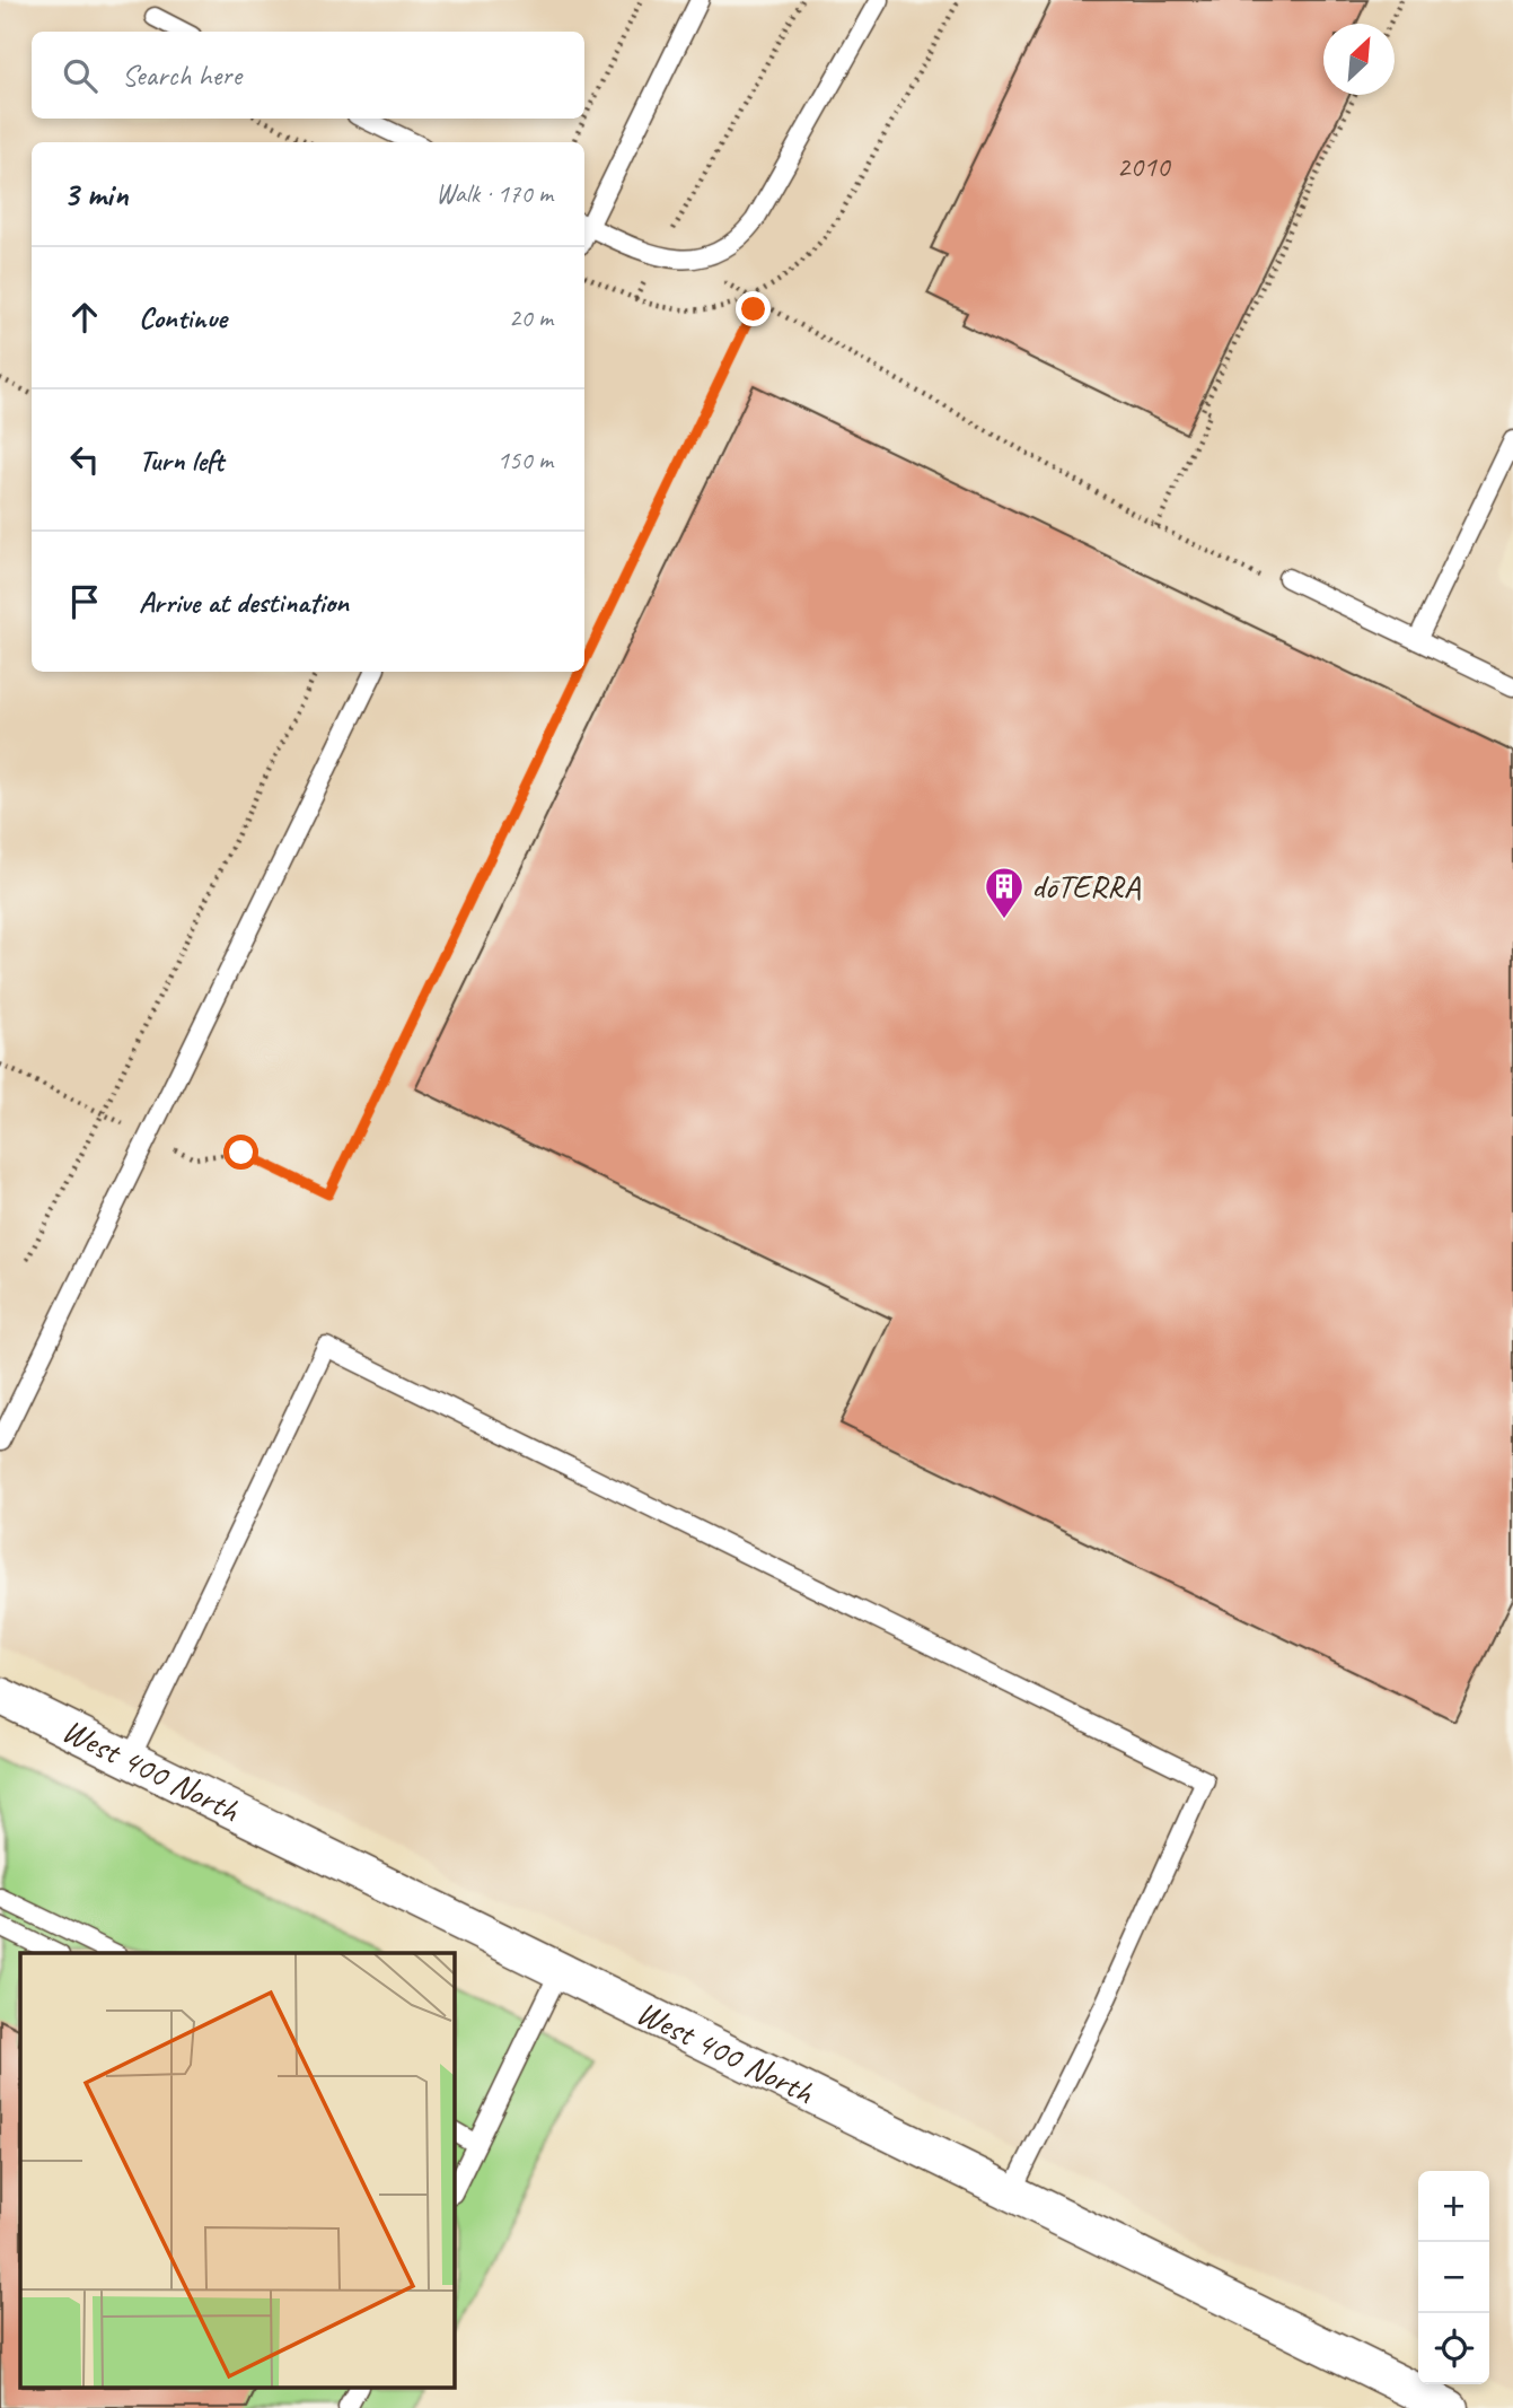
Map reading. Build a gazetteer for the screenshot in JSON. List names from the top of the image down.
{
  "streets": {
    "street": ["West 400 North"]
  },
  "places": {
    "building": ["dōTERRA"]
  },
  "house_numbers": ["2010"],
  "north": "top right",
  "page": {
    "search": "Search here",
    "heading": ["3 min", "Walk · 170 m"],
    "list": [
      ["Continue", "20 m"],
      ["Turn left", "150 m"],
      "Arrive at destination"
    ],
    "map_buttons": ["+", "−"]
  }
}
